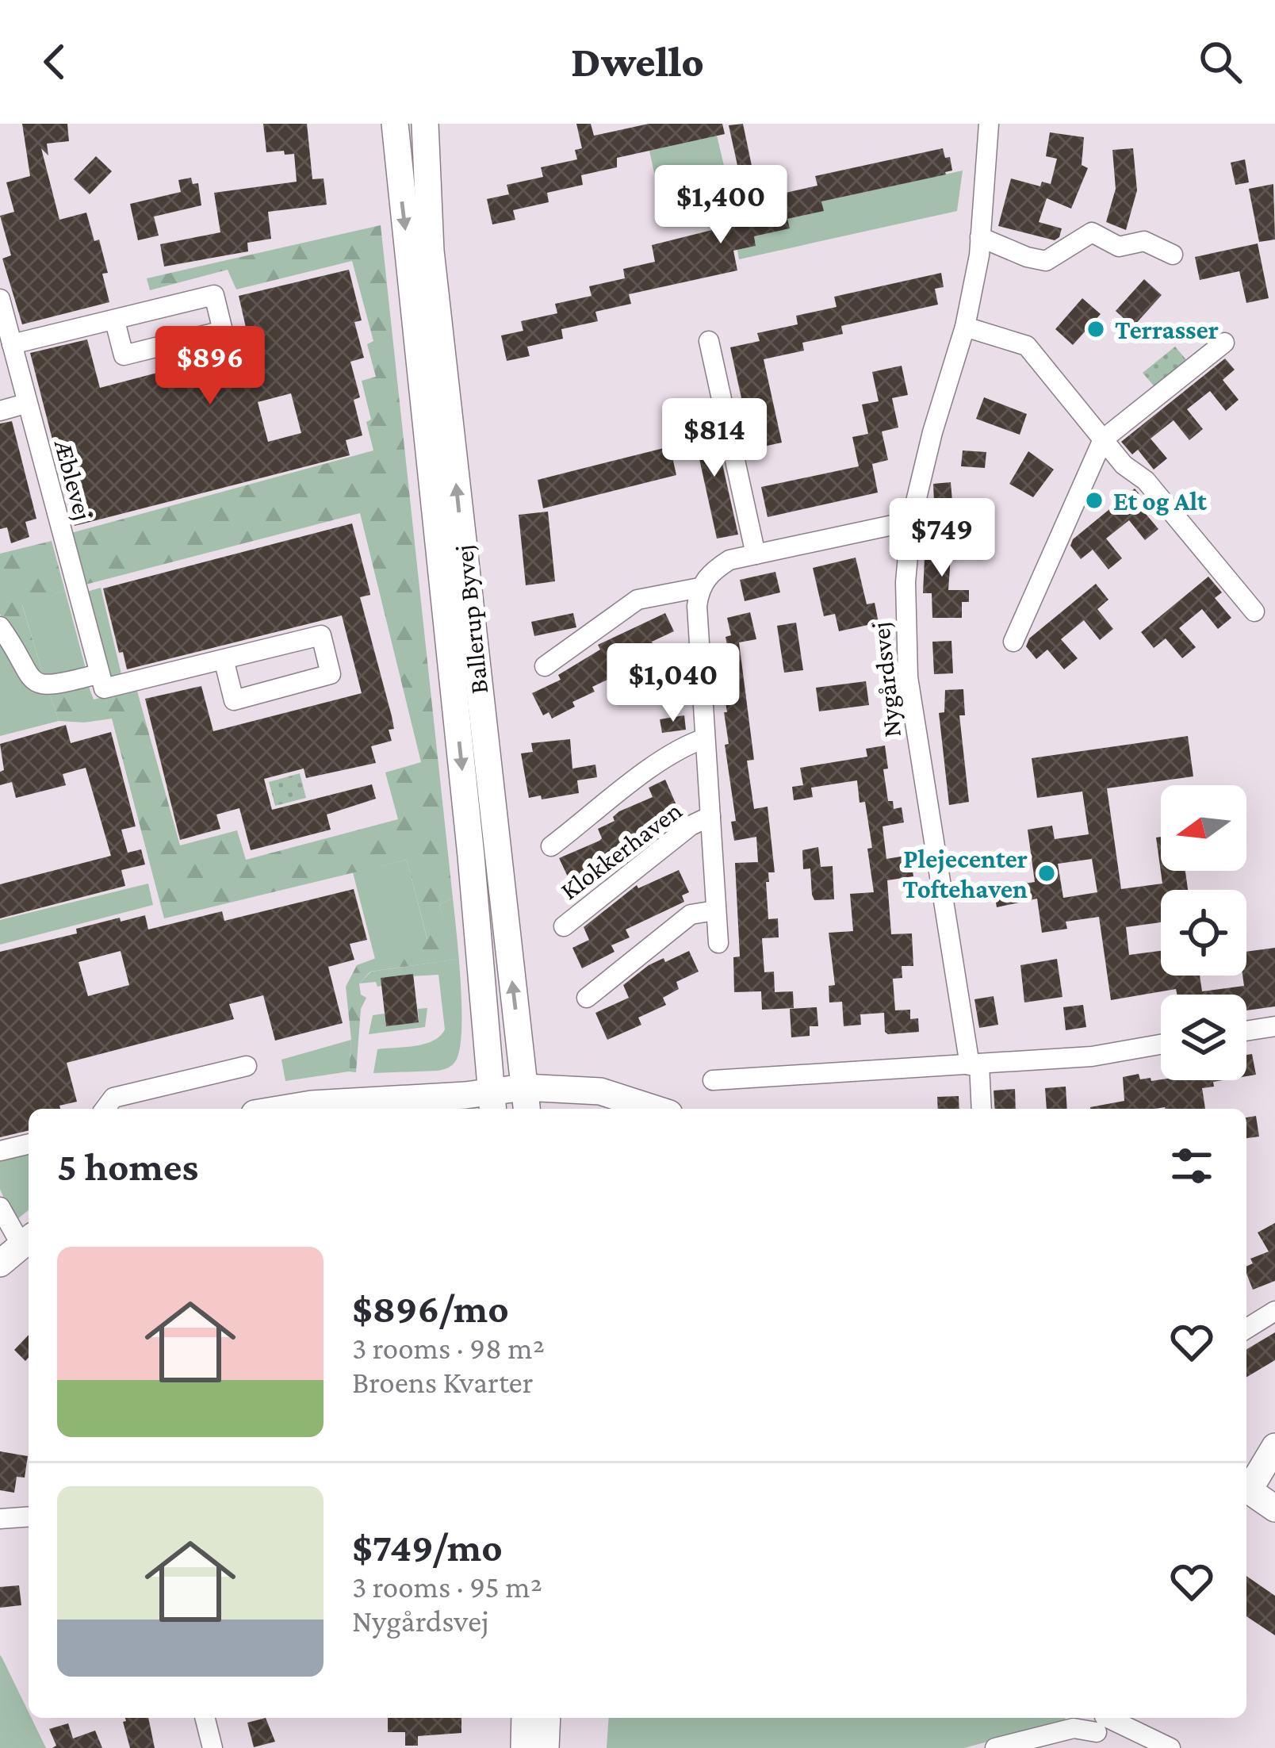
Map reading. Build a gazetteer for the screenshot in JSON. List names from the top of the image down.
{
  "streets": {
    "main road": ["Ballerup Byvej"],
    "street": ["Æblevej", "Nygårdsvej", "Klokkerhaven"]
  },
  "places": ["Terrasser", "Et og Alt", "Plejecenter Toftehaven"],
  "north": "left",
  "page": {
    "header": "Dwello",
    "price": [
      "$1,400",
      "$896",
      "$814",
      "$749",
      "$1,040"
    ],
    "heading": "5 homes",
    "list": [
      {
        "name": "$896/mo",
        "note": "3 rooms · 98 m² · Broens Kvarter"
      },
      {
        "name": "$749/mo",
        "note": "3 rooms · 95 m² · Nygårdsvej"
      }
    ]
  }
}
